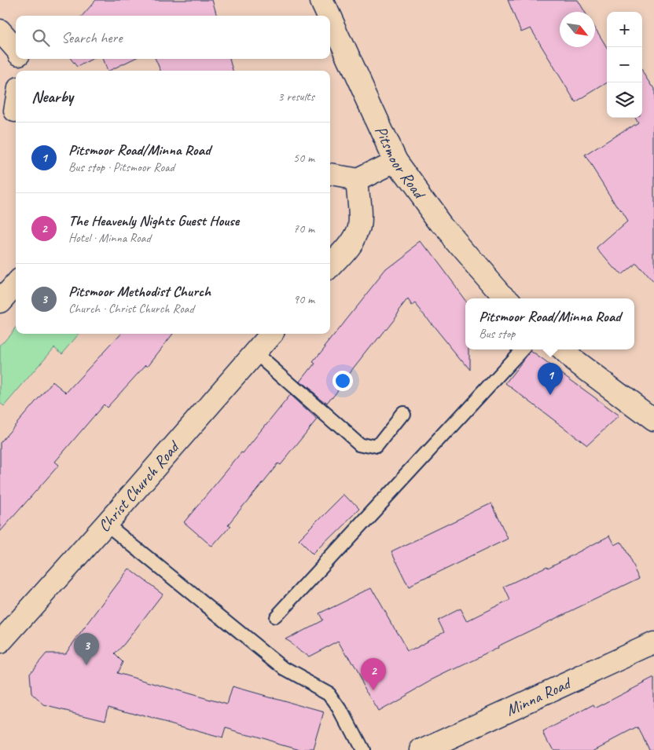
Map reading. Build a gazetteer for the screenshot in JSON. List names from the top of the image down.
{
  "streets": {
    "street": ["Pitsmoor Road", "Christ Church Road", "Minna Road"]
  },
  "north": "bottom right",
  "page": {
    "map_buttons": ["+", "−"],
    "search": "Search here",
    "heading": ["Nearby", "3 results"],
    "list": [
      {
        "mark": "1",
        "name": "Pitsmoor Road/Minna Road",
        "note": "Bus stop · Pitsmoor Road",
        "value": "50 m"
      },
      {
        "mark": "2",
        "name": "The Heavenly Nights Guest House",
        "note": "Hotel · Minna Road",
        "value": "70 m"
      },
      {
        "mark": "3",
        "name": "Pitsmoor Methodist Church",
        "note": "Church · Christ Church Road",
        "value": "90 m"
      }
    ],
    "popup": ["Pitsmoor Road/Minna Road", "Bus stop"],
    "pins": ["1", "3", "2"]
  }
}
